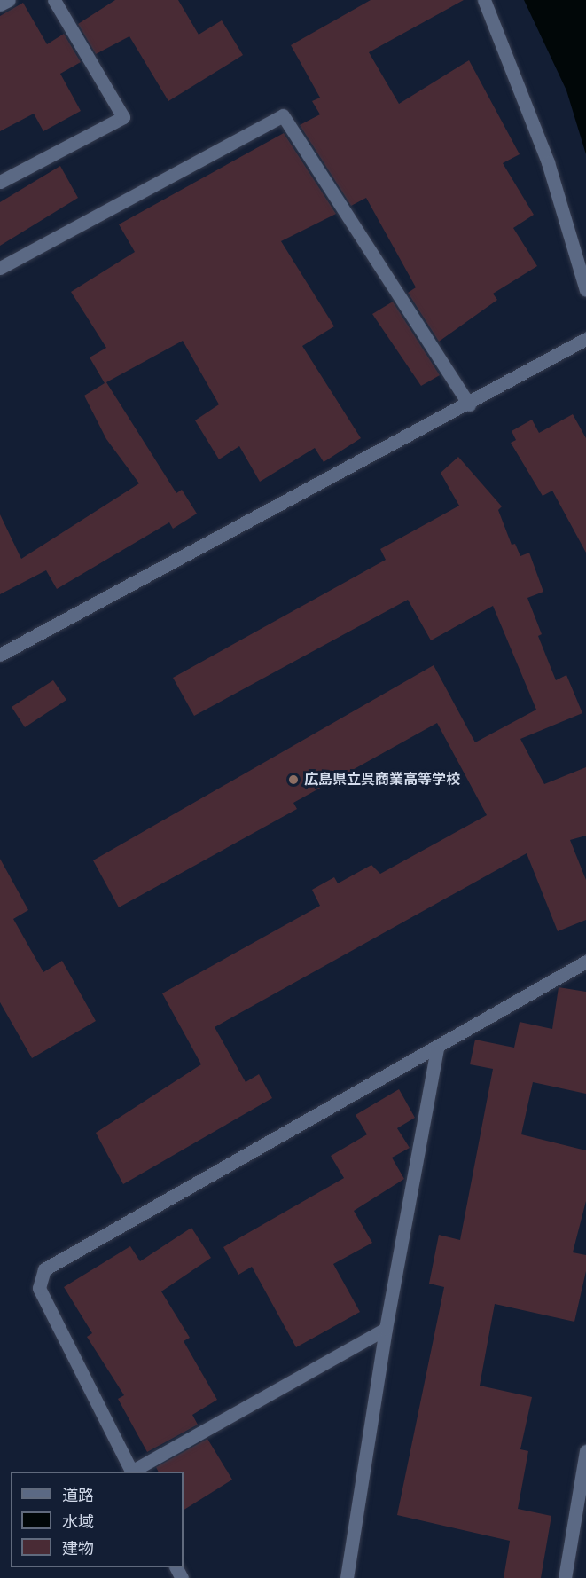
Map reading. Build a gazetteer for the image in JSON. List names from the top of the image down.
{
  "places": ["広島県立呉商業高等学校"],
  "legend": ["道路", "水域", "建物"]
}
